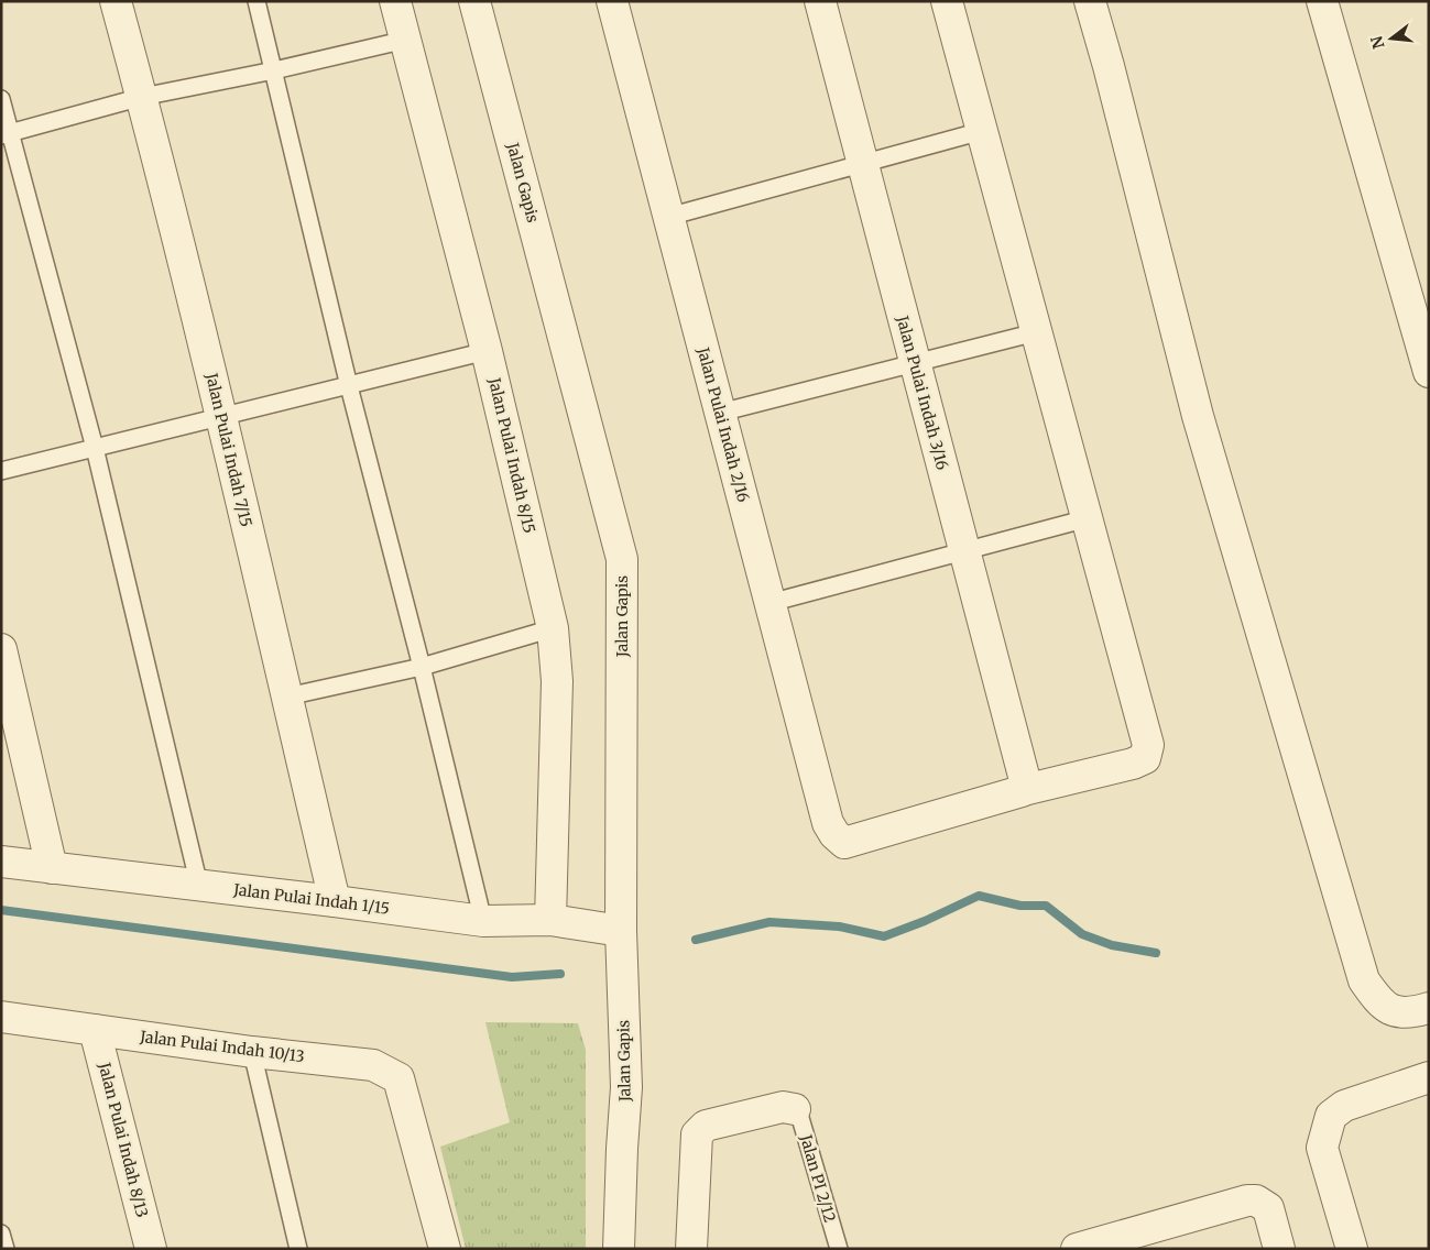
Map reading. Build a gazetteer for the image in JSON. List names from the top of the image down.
{
  "streets": {
    "street": [
      "Jalan Gapis",
      "Jalan Pulai Indah 3/16",
      "Jalan Pulai Indah 2/16",
      "Jalan Pulai Indah 7/15",
      "Jalan Pulai Indah 8/15",
      "Jalan Pulai Indah 1/15",
      "Jalan Pulai Indah 10/13",
      "Jalan Pulai Indah 8/13"
    ],
    "lane": ["Jalan PI 2/12"]
  },
  "crossings": [
    ["Jalan Gapis", "Jalan Pulai Indah 1/15"],
    ["Jalan Pulai Indah 3/16", "Jalan Pulai Indah 2/16"],
    ["Jalan Pulai Indah 7/15", "Jalan Pulai Indah 1/15"],
    ["Jalan Pulai Indah 8/15", "Jalan Pulai Indah 1/15"],
    ["Jalan Pulai Indah 10/13", "Jalan Pulai Indah 8/13"]
  ],
  "north": "left"
}
